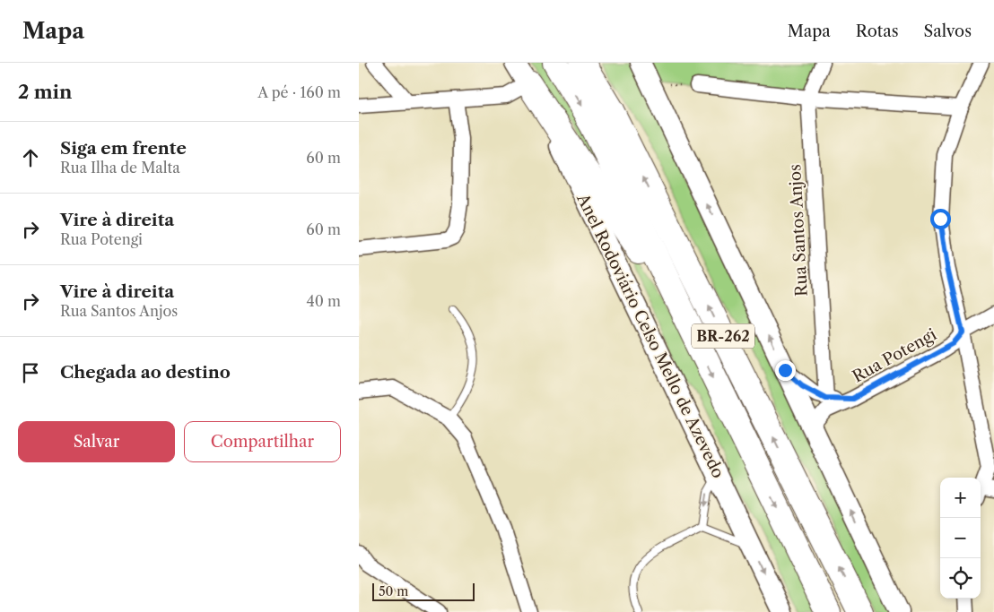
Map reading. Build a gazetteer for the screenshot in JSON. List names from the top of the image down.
{
  "streets": {
    "highway": ["BR-262"],
    "main road": ["Anel Rodoviário Celso Mello de Azevedo"],
    "street": ["Rua Santos Anjos", "Rua Potengi"]
  },
  "scale_bar": "50 m",
  "page": {
    "header": "Mapa",
    "nav": ["Mapa", "Rotas", "Salvos"],
    "heading": ["2 min", "A pé · 160 m"],
    "list": [
      ["Siga em frente", "Rua Ilha de Malta", "60 m"],
      ["Vire à direita", "Rua Potengi", "60 m"],
      ["Vire à direita", "Rua Santos Anjos", "40 m"],
      "Chegada ao destino"
    ],
    "buttons": ["Salvar", "Compartilhar"],
    "map_buttons": ["+", "−"],
    "scale": "50 m"
  }
}
